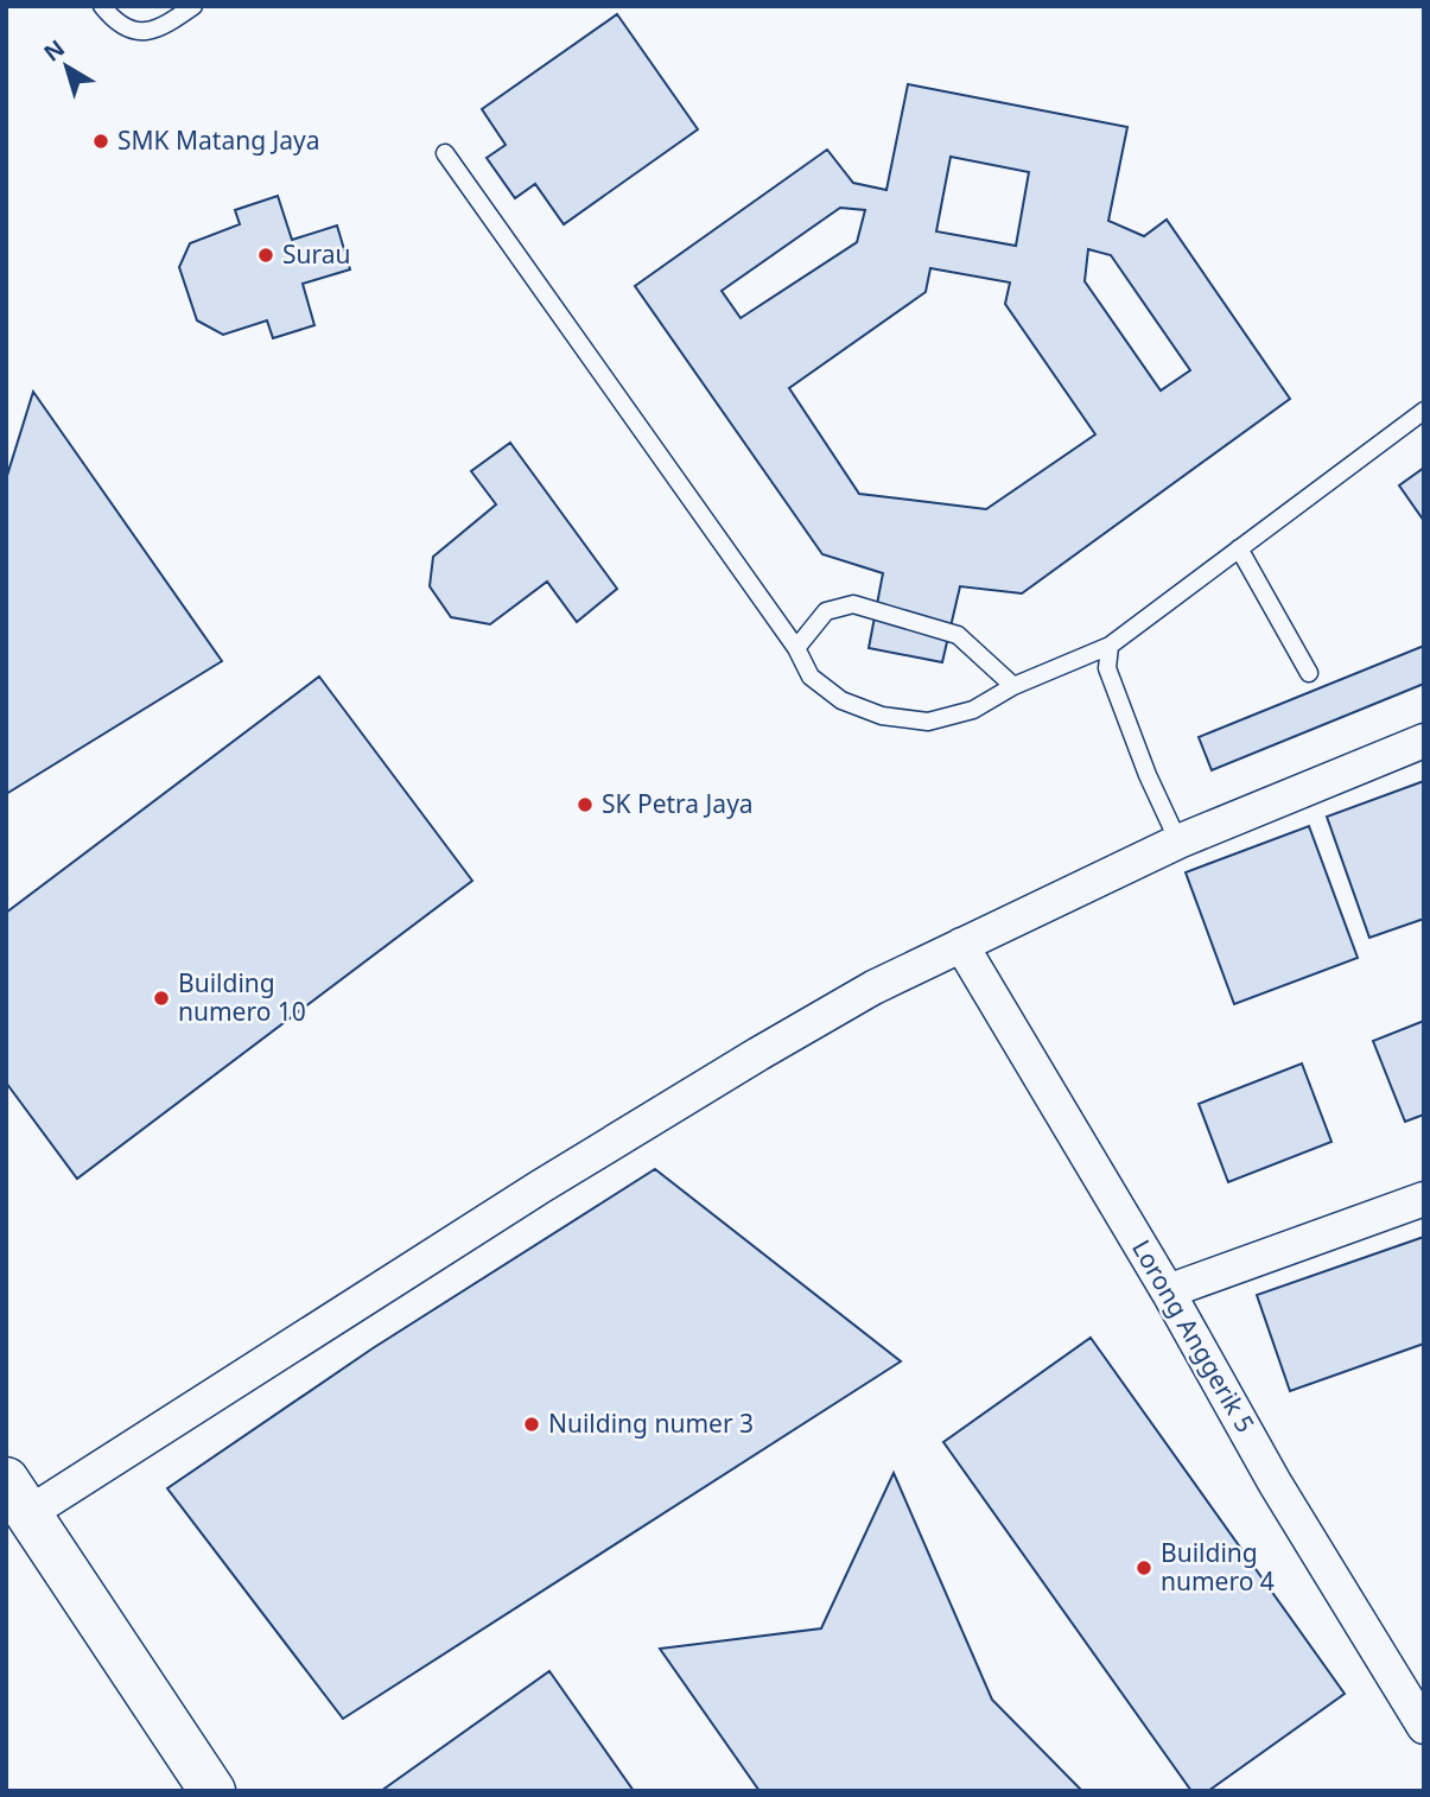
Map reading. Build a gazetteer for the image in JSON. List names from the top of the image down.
{
  "streets": {
    "street": ["Lorong Anggerik 5"]
  },
  "places": [
    "SMK Matang Jaya",
    "Surau",
    "SK Petra Jaya",
    "Building numero 10",
    "Nuilding numer 3",
    "Building numero 4"
  ],
  "north": "top left"
}
